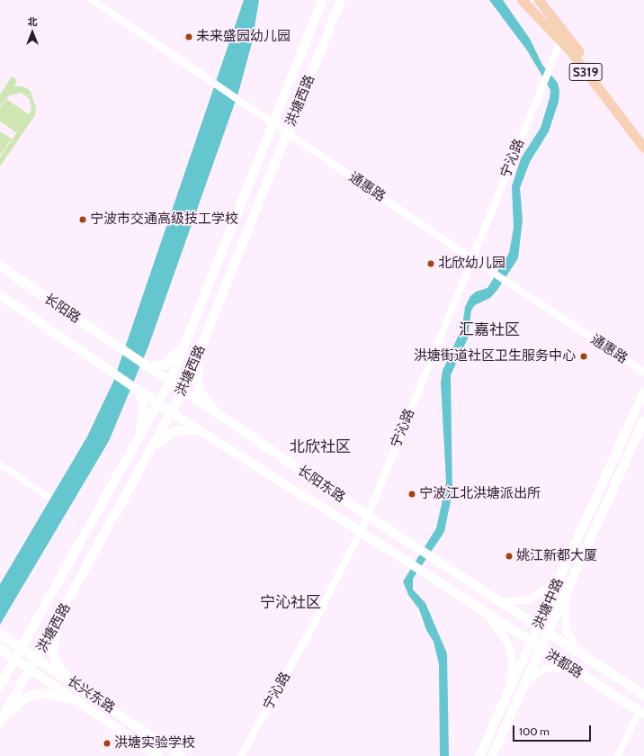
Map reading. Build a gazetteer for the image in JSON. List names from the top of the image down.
{
  "streets": {
    "main road": [
      "S319",
      "洪塘西路",
      "长阳路",
      "长阳东路",
      "洪塘中路",
      "洪都路",
      "长兴东路"
    ],
    "street": ["宁沁路", "通惠路"]
  },
  "crossings": [
    ["S319", "宁沁路"],
    ["洪塘西路", "通惠路"],
    ["洪塘西路", "长阳东路"],
    ["洪塘西路", "长兴东路"],
    ["宁沁路", "通惠路"],
    ["宁沁路", "长阳东路"],
    ["长阳路", "长阳东路"],
    ["长阳东路", "洪都路"],
    ["洪塘中路", "洪都路"]
  ],
  "districts": ["汇嘉社区", "北欣社区", "宁沁社区"],
  "places": [
    "未来盛园幼儿园",
    "宁波市交通高级技工学校",
    "北欣幼儿园",
    "洪塘街道社区卫生服务中心",
    "宁波江北洪塘派出所",
    "姚江新都大厦",
    "洪塘实验学校"
  ],
  "scale_bar": "100 m",
  "north": "top"
}
